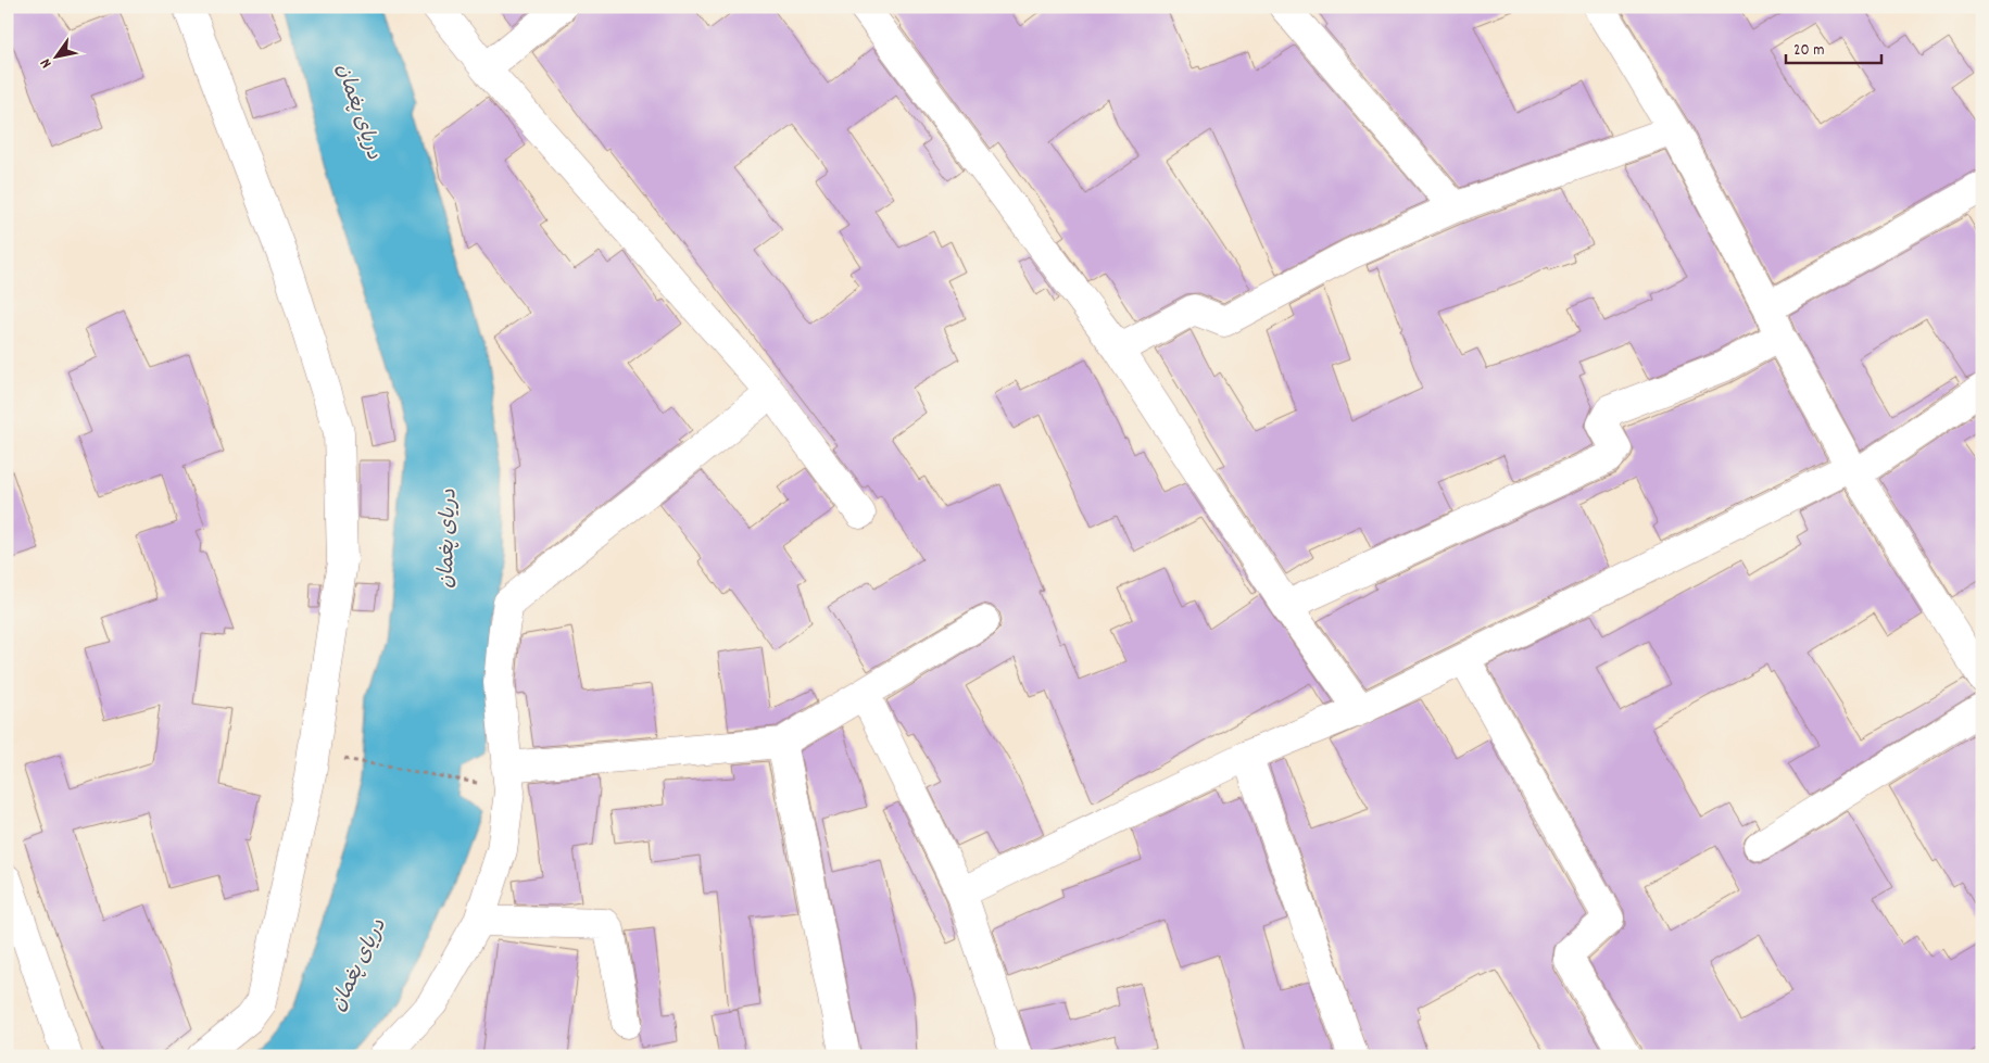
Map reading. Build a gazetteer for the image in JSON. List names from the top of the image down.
{
  "water": ["دریای پغمان"],
  "scale_bar": "20 m",
  "north": "bottom left"
}
